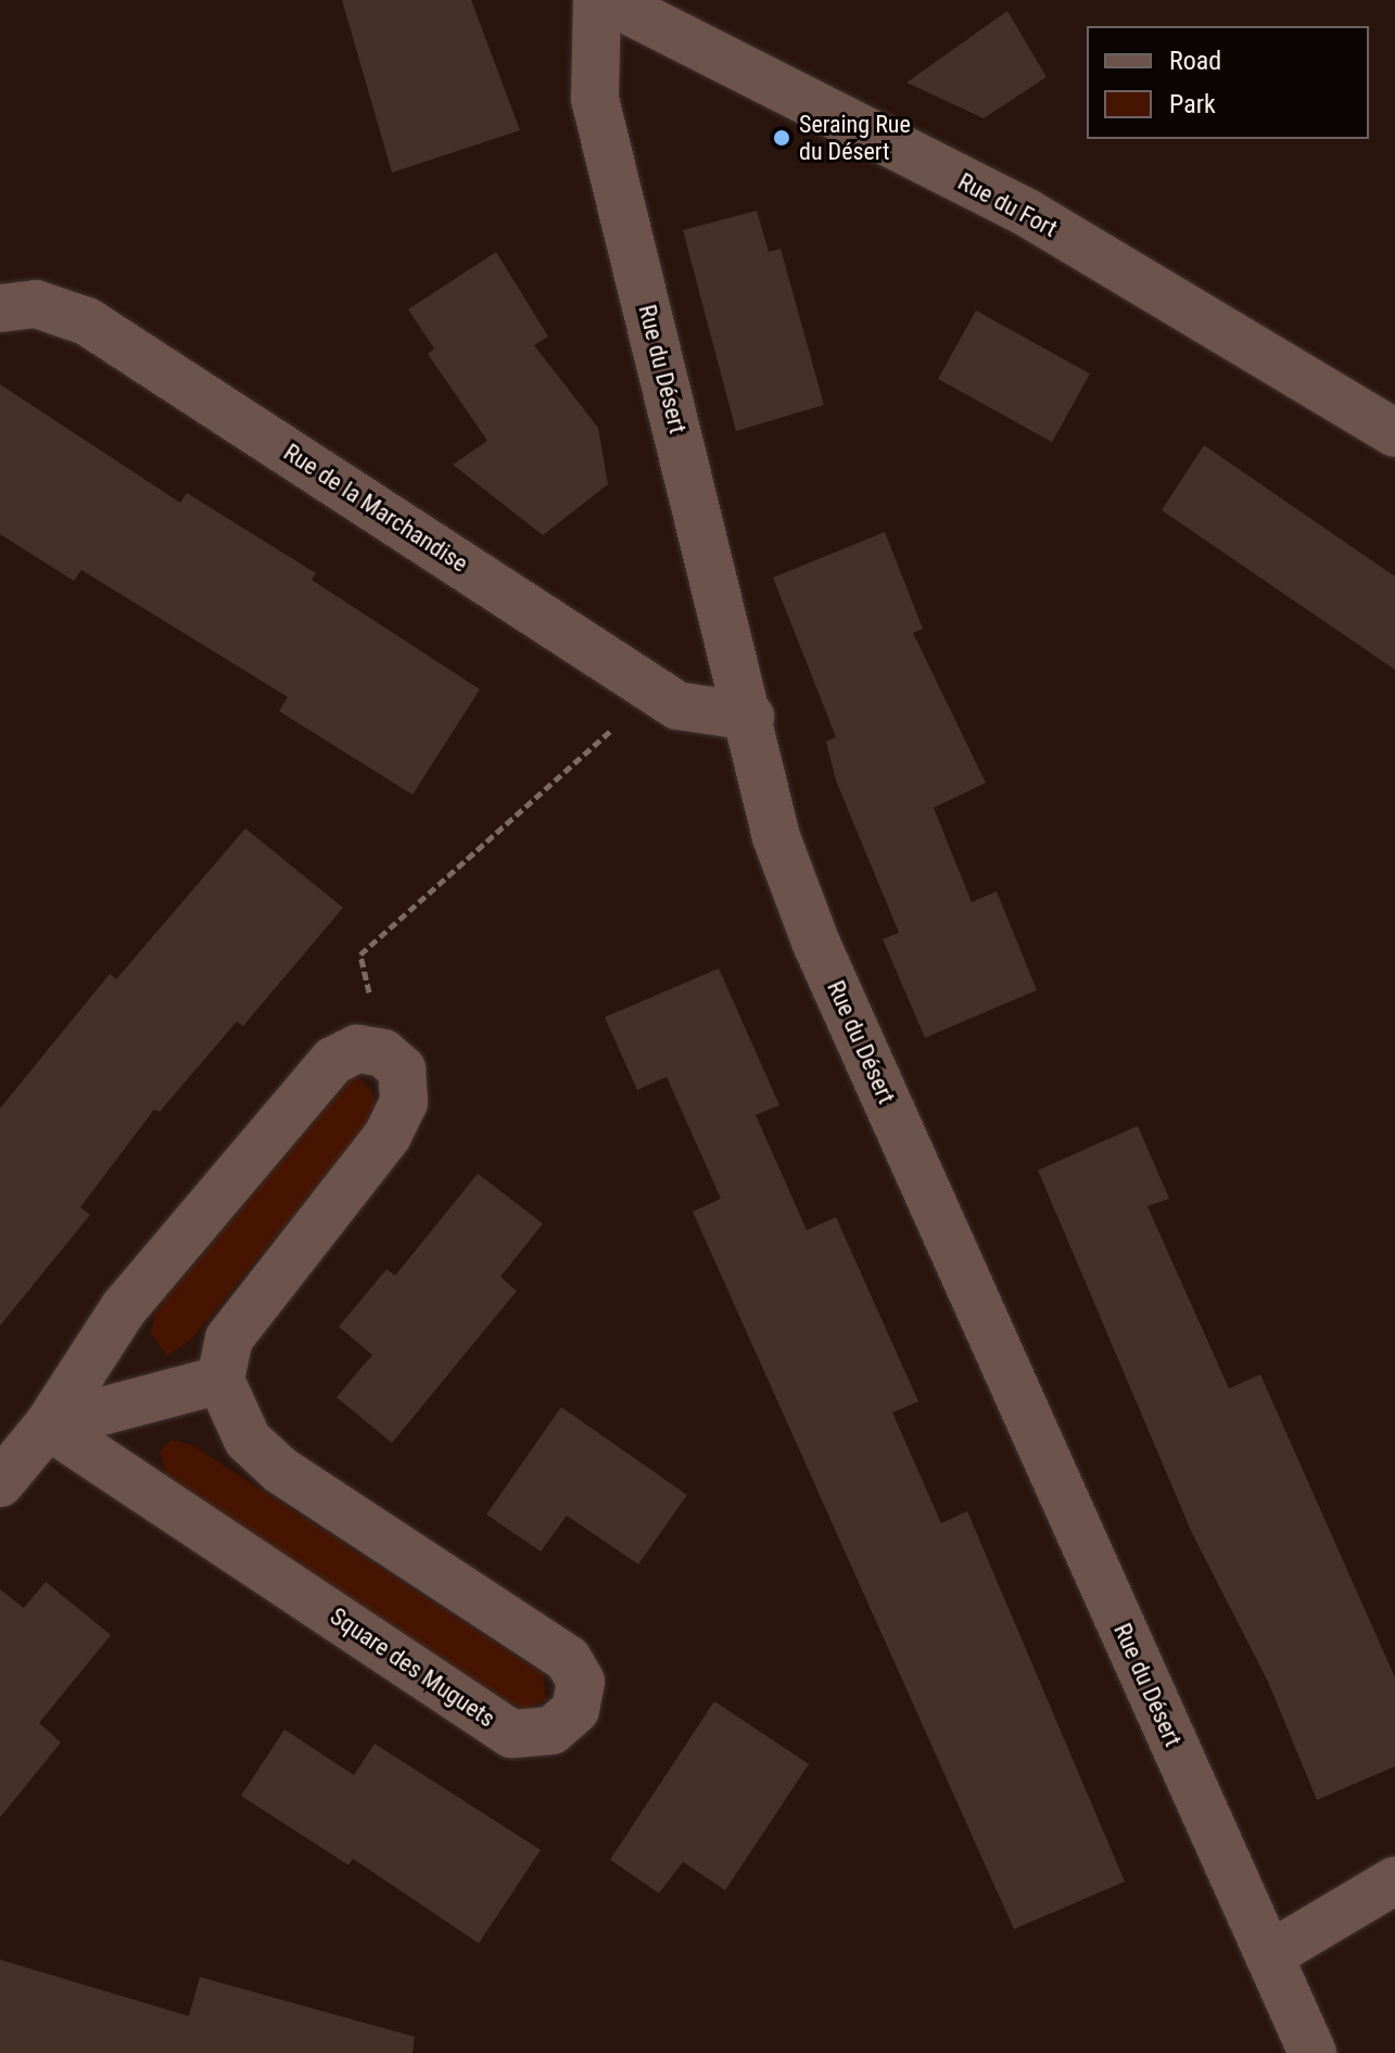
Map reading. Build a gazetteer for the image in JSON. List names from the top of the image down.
{
  "streets": {
    "street": [
      "Rue du Fort",
      "Rue du Désert",
      "Rue de la Marchandise",
      "Square des Muguets"
    ]
  },
  "crossings": [
    ["Rue du Désert", "Rue de la Marchandise"]
  ],
  "places": ["Seraing Rue du Désert"],
  "legend": ["Road", "Park"]
}
